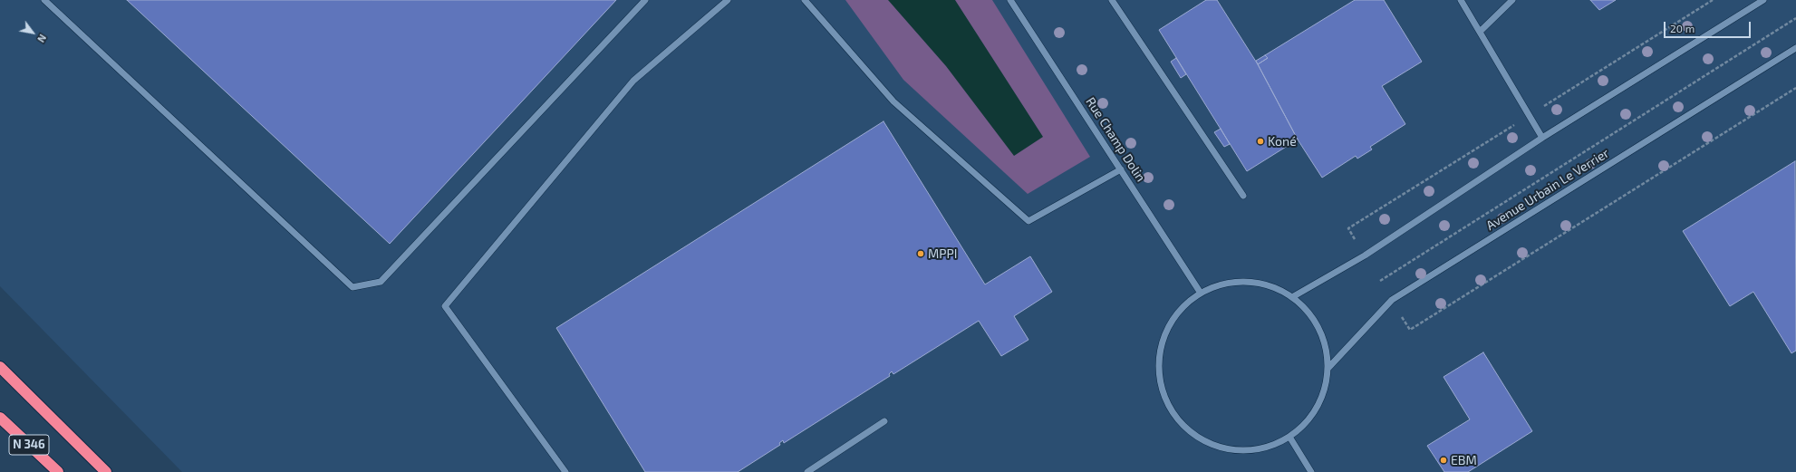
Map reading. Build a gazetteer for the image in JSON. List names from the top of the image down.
{
  "streets": {
    "highway": ["N 346"],
    "street": ["Rue Champ Dolin", "Avenue Urbain Le Verrier"]
  },
  "places": ["Koné", "MPPI", "EBM"],
  "scale_bar": "20 m",
  "north": "bottom right"
}
